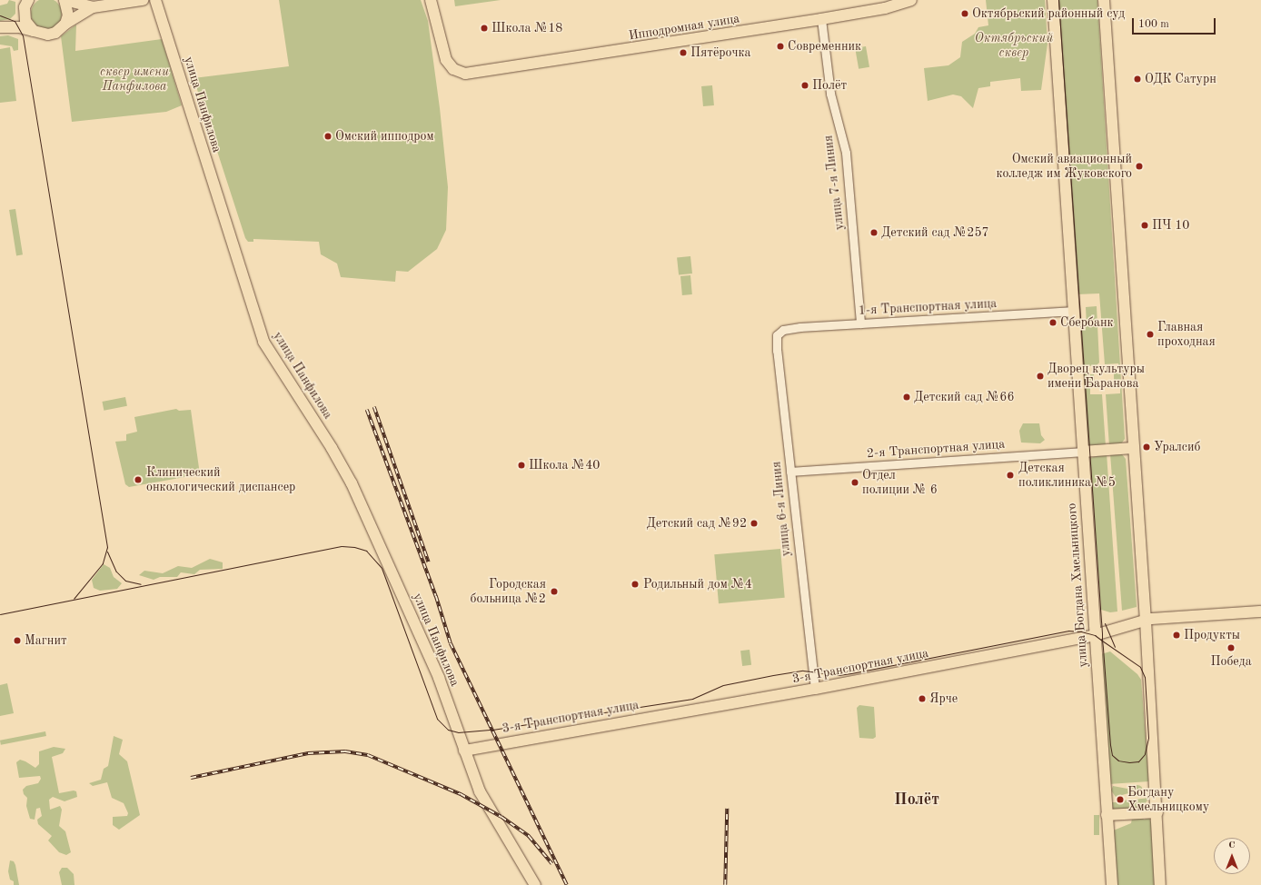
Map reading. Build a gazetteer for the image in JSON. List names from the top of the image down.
{
  "streets": {
    "main road": [
      "Ипподромная улица",
      "улица Панфилова",
      "улица Богдана Хмельницкого",
      "3-я Транспортная улица"
    ],
    "street": [
      "улица 7-я Линия",
      "1-я Транспортная улица",
      "2-я Транспортная улица",
      "улица 6-я Линия"
    ]
  },
  "crossings": [
    ["Ипподромная улица", "улица 7-я Линия"],
    ["улица Панфилова", "3-я Транспортная улица"],
    ["улица 7-я Линия", "1-я Транспортная улица"],
    ["1-я Транспортная улица", "улица 6-я Линия"],
    ["1-я Транспортная улица", "улица Богдана Хмельницкого"],
    ["2-я Транспортная улица", "улица 6-я Линия"],
    ["2-я Транспортная улица", "улица Богдана Хмельницкого"],
    ["улица 6-я Линия", "3-я Транспортная улица"],
    ["улица Богдана Хмельницкого", "3-я Транспортная улица"]
  ],
  "districts": ["Полёт"],
  "parks": ["Октябрьский сквер", "сквер имени Панфилова"],
  "places": [
    "Октябрьский районный суд",
    "Школа №18",
    "Современник",
    "Пятёрочка",
    "ОДК Сатурн",
    "Полёт",
    "Омский ипподром",
    "Омский авиационный колледж им Жуковского",
    "ПЧ 10",
    "Детский сад №257",
    "Сбербанк",
    "Главная проходная",
    "Дворец культуры имени Баранова",
    "Детский сад №66",
    "Уралсиб",
    "Школа №40",
    "Детская поликлиника №5",
    "Клинический онкологический диспансер",
    "Отдел полиции № 6",
    "Детский сад №92",
    "Родильный дом №4",
    "Городская больница №2",
    "Продукты",
    "Магнит",
    "Победа",
    "Ярче",
    "Богдану Хмельницкому"
  ],
  "scale_bar": "100 m",
  "north": "top"
}
